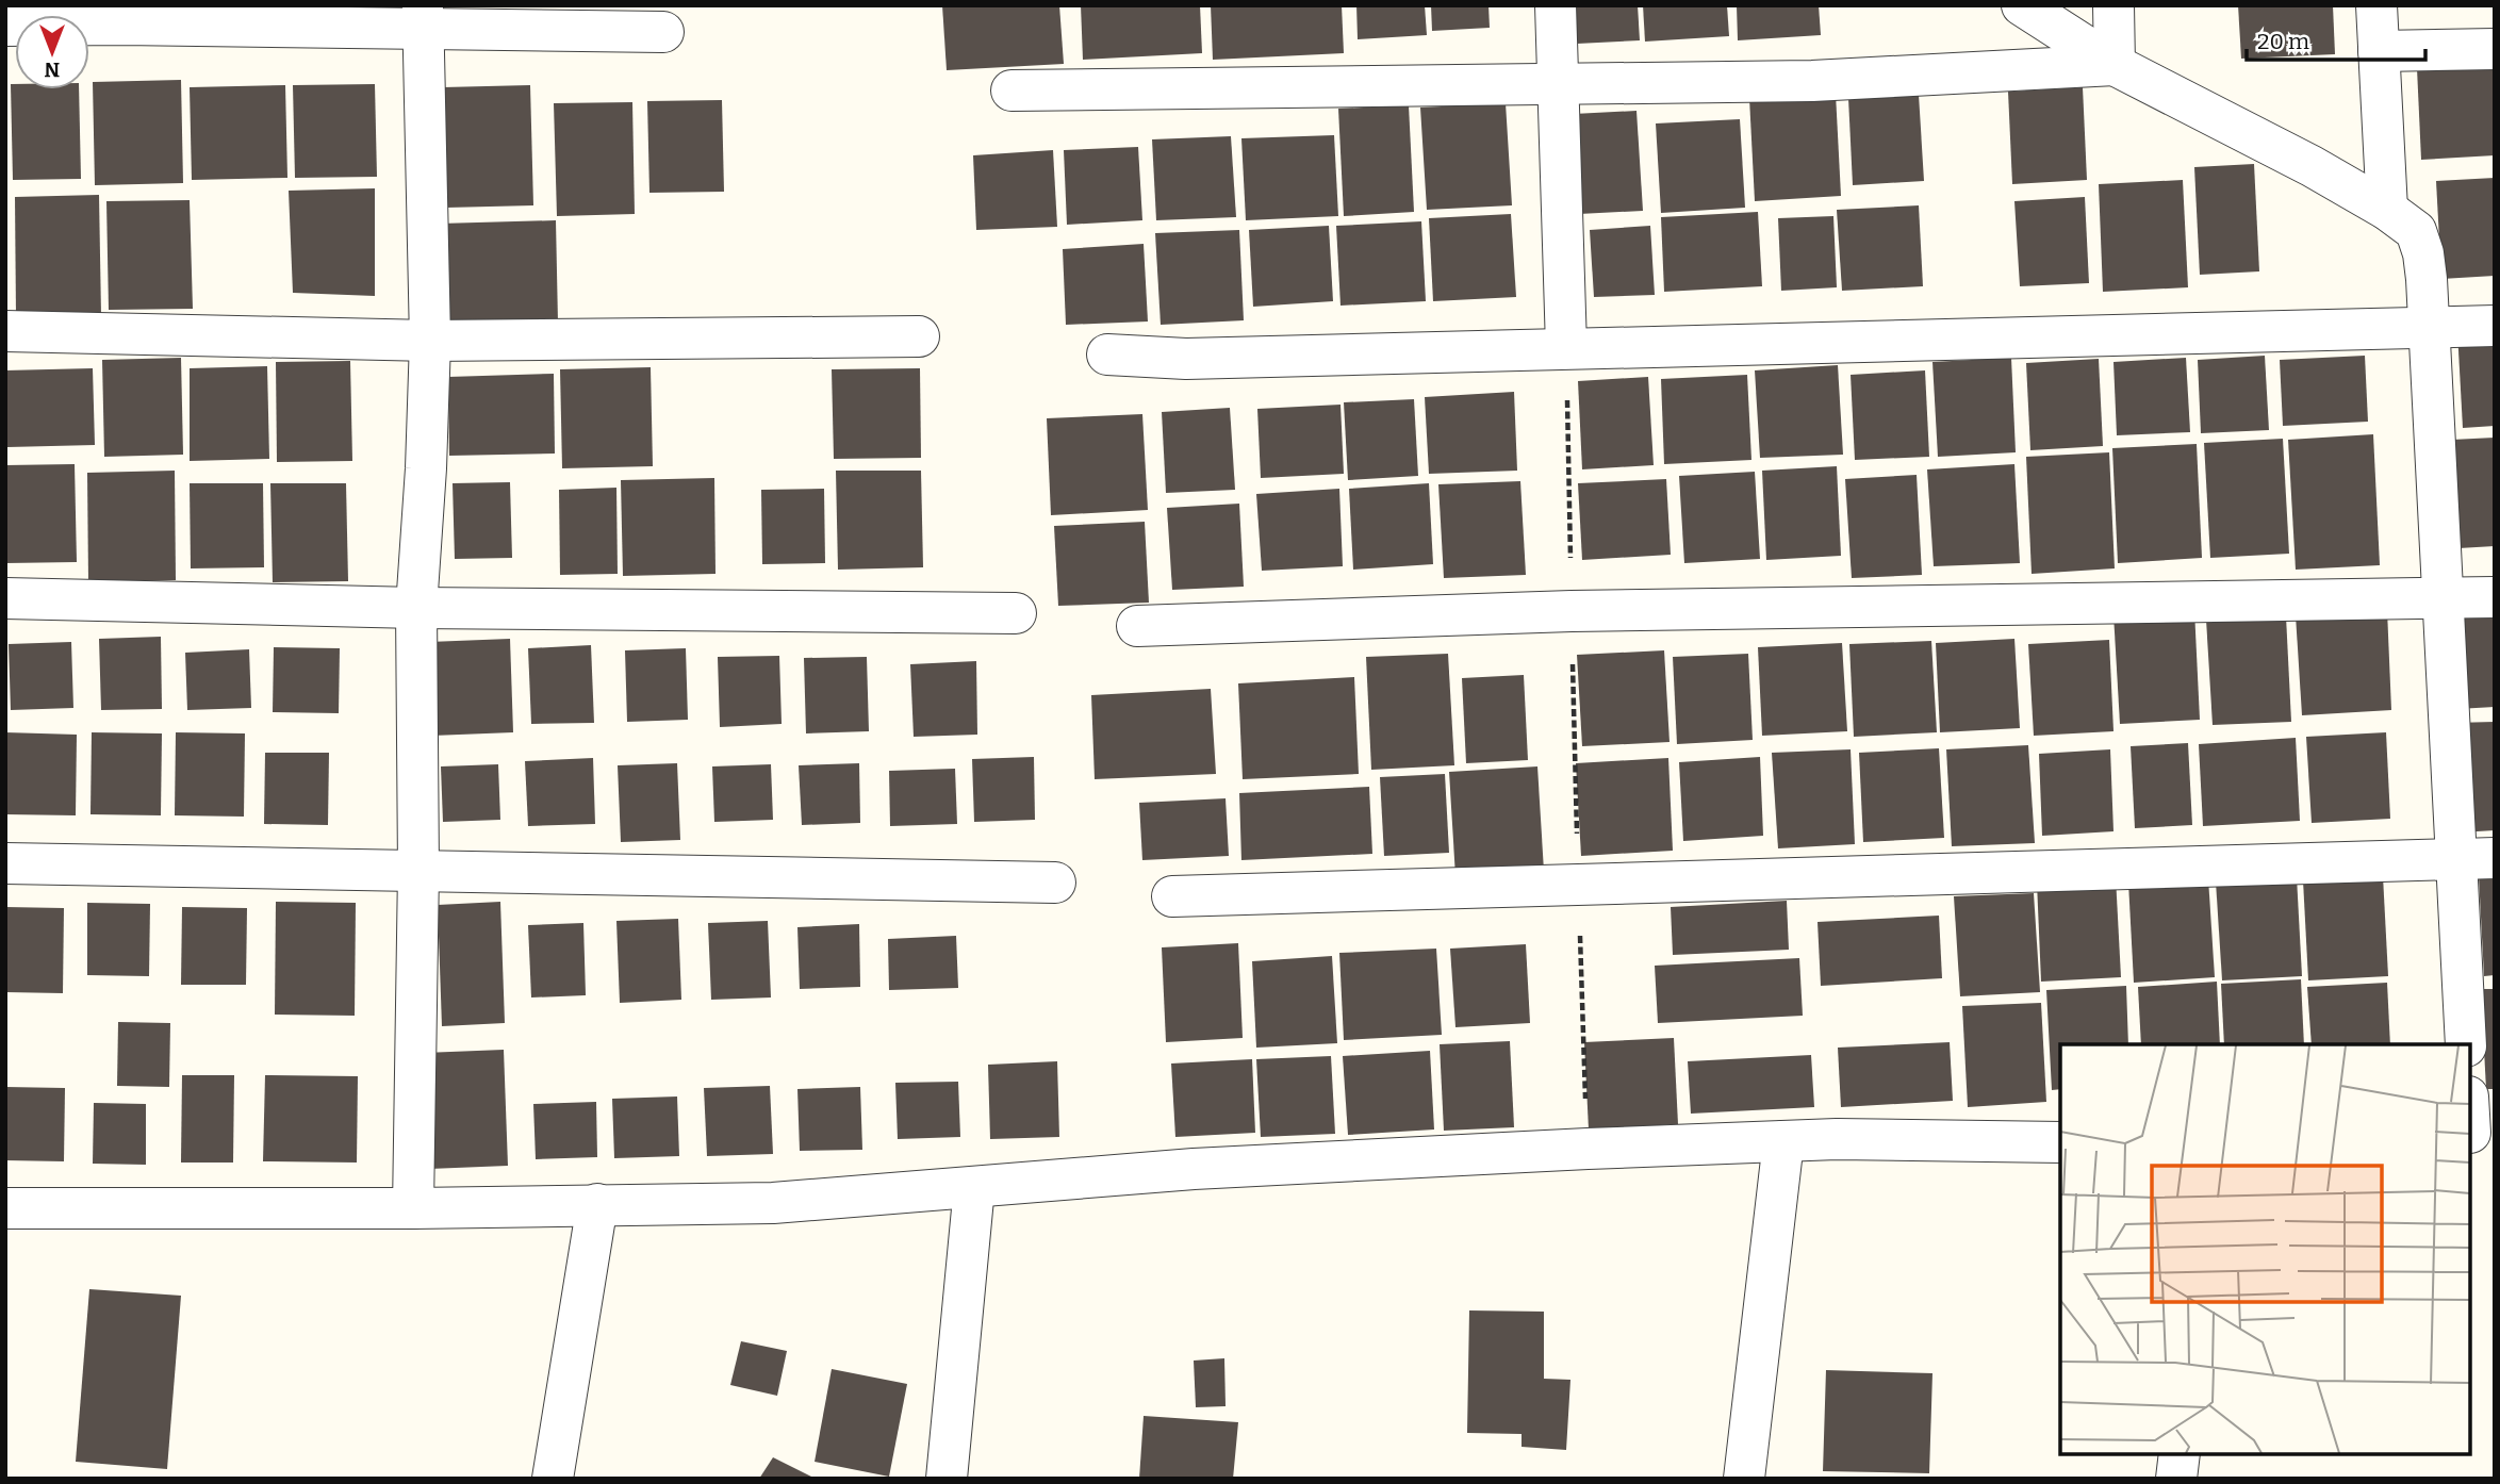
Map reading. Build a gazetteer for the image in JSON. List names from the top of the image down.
{
  "scale_bar": "20 m",
  "north": "bottom"
}
